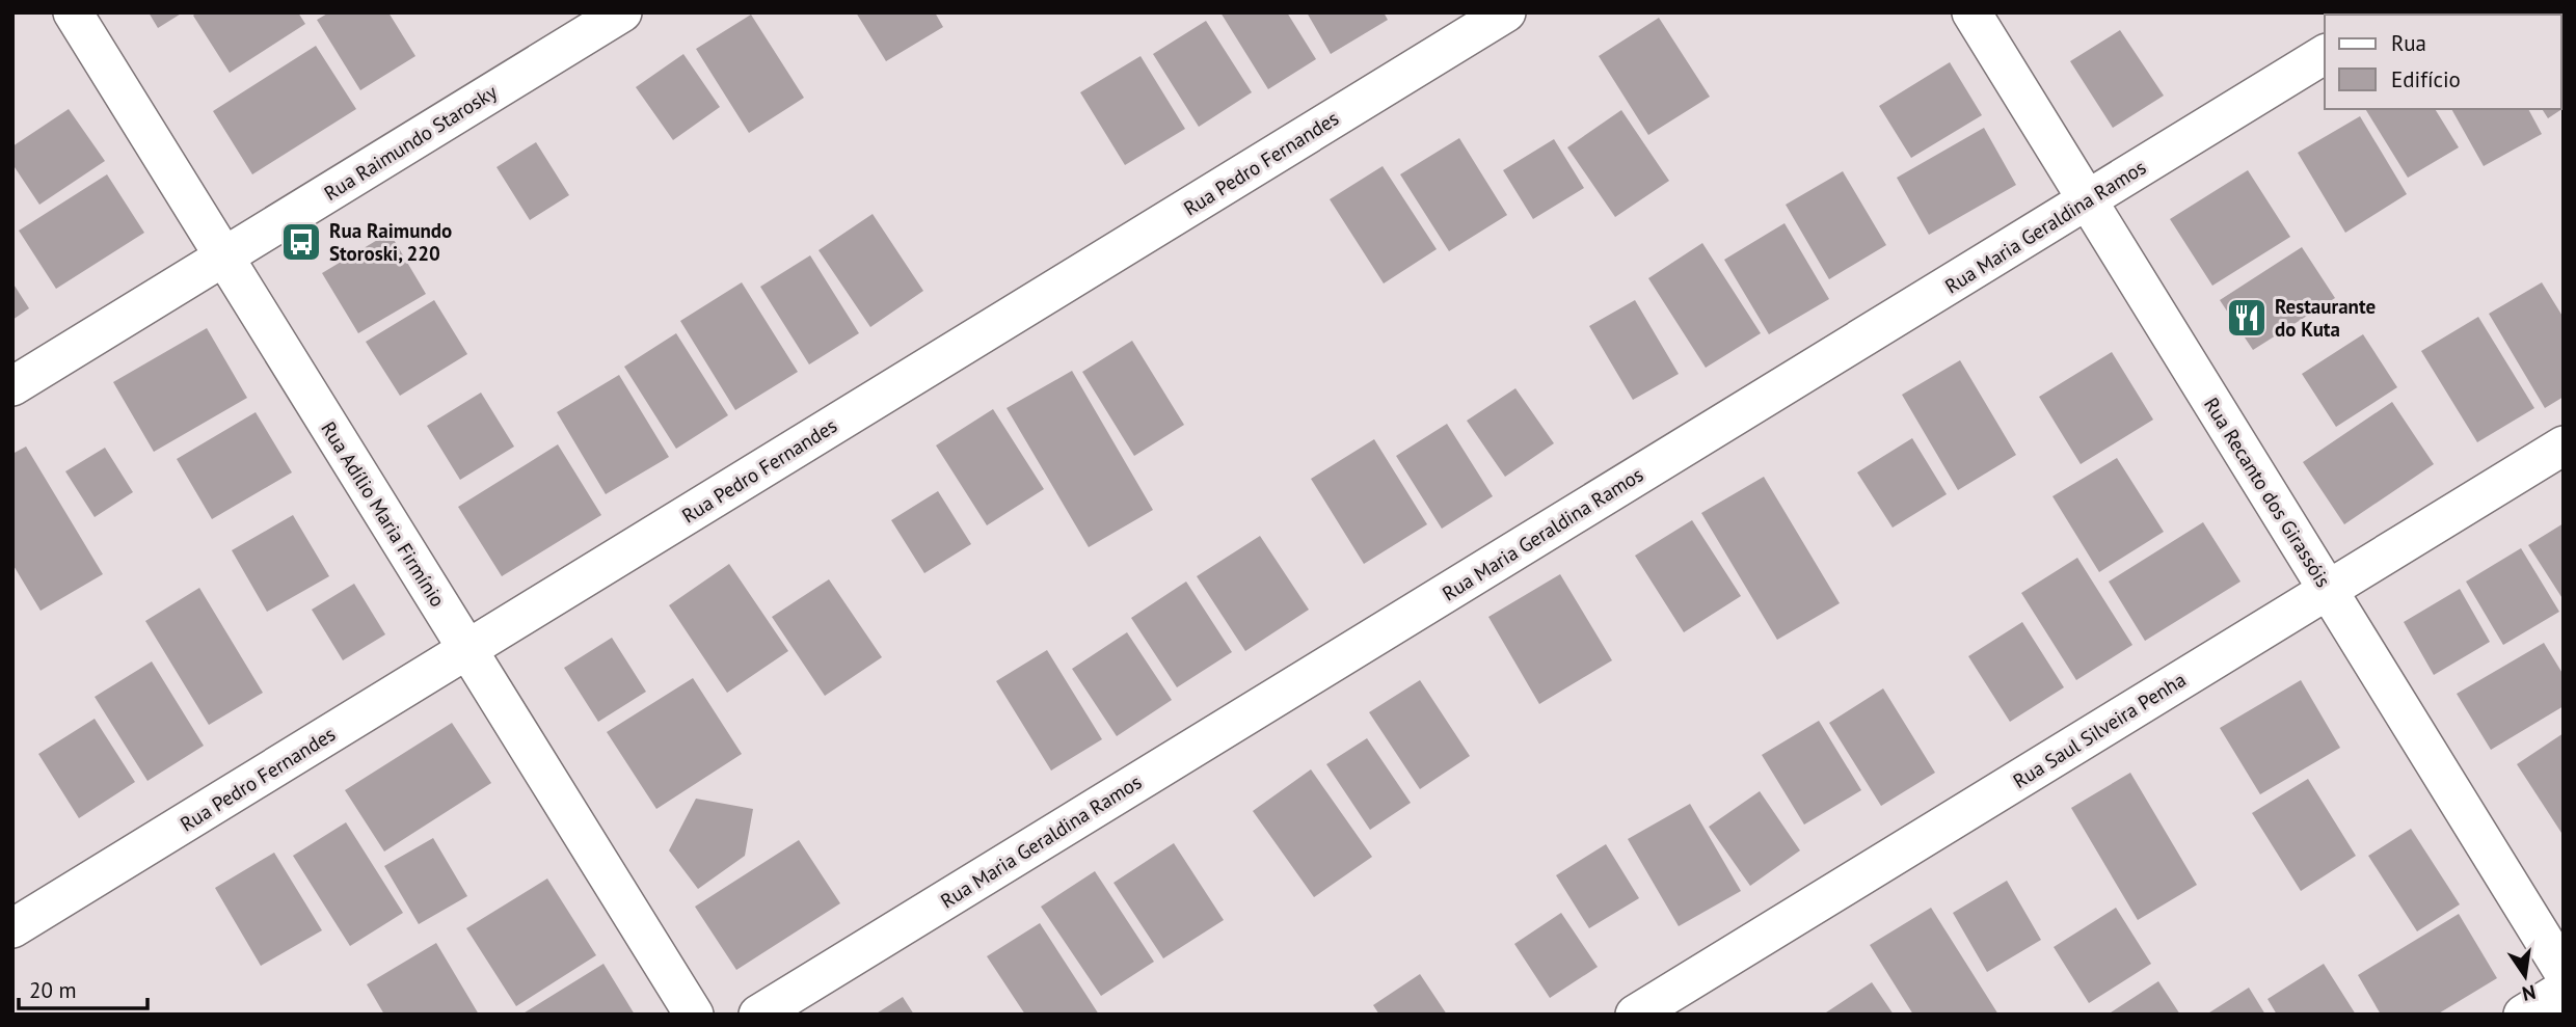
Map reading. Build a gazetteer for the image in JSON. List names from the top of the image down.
{
  "streets": {
    "street": [
      "Rua Raimundo Starosky",
      "Rua Pedro Fernandes",
      "Rua Maria Geraldina Ramos",
      "Rua Recanto dos Girassóis",
      "Rua Adílio Maria Firmínio",
      "Rua Saul Silveira Penha"
    ]
  },
  "crossings": [
    ["Rua Raimundo Starosky", "Rua Adílio Maria Firmínio"],
    ["Rua Pedro Fernandes", "Rua Adílio Maria Firmínio"],
    ["Rua Maria Geraldina Ramos", "Rua Recanto dos Girassóis"],
    ["Rua Recanto dos Girassóis", "Rua Saul Silveira Penha"]
  ],
  "places": {
    "bus stop": ["Rua Raimundo Storoski, 220"],
    "restaurant": ["Restaurante do Kuta"]
  },
  "legend": ["Rua", "Edifício"],
  "scale_bar": "20 m",
  "north": "bottom"
}
